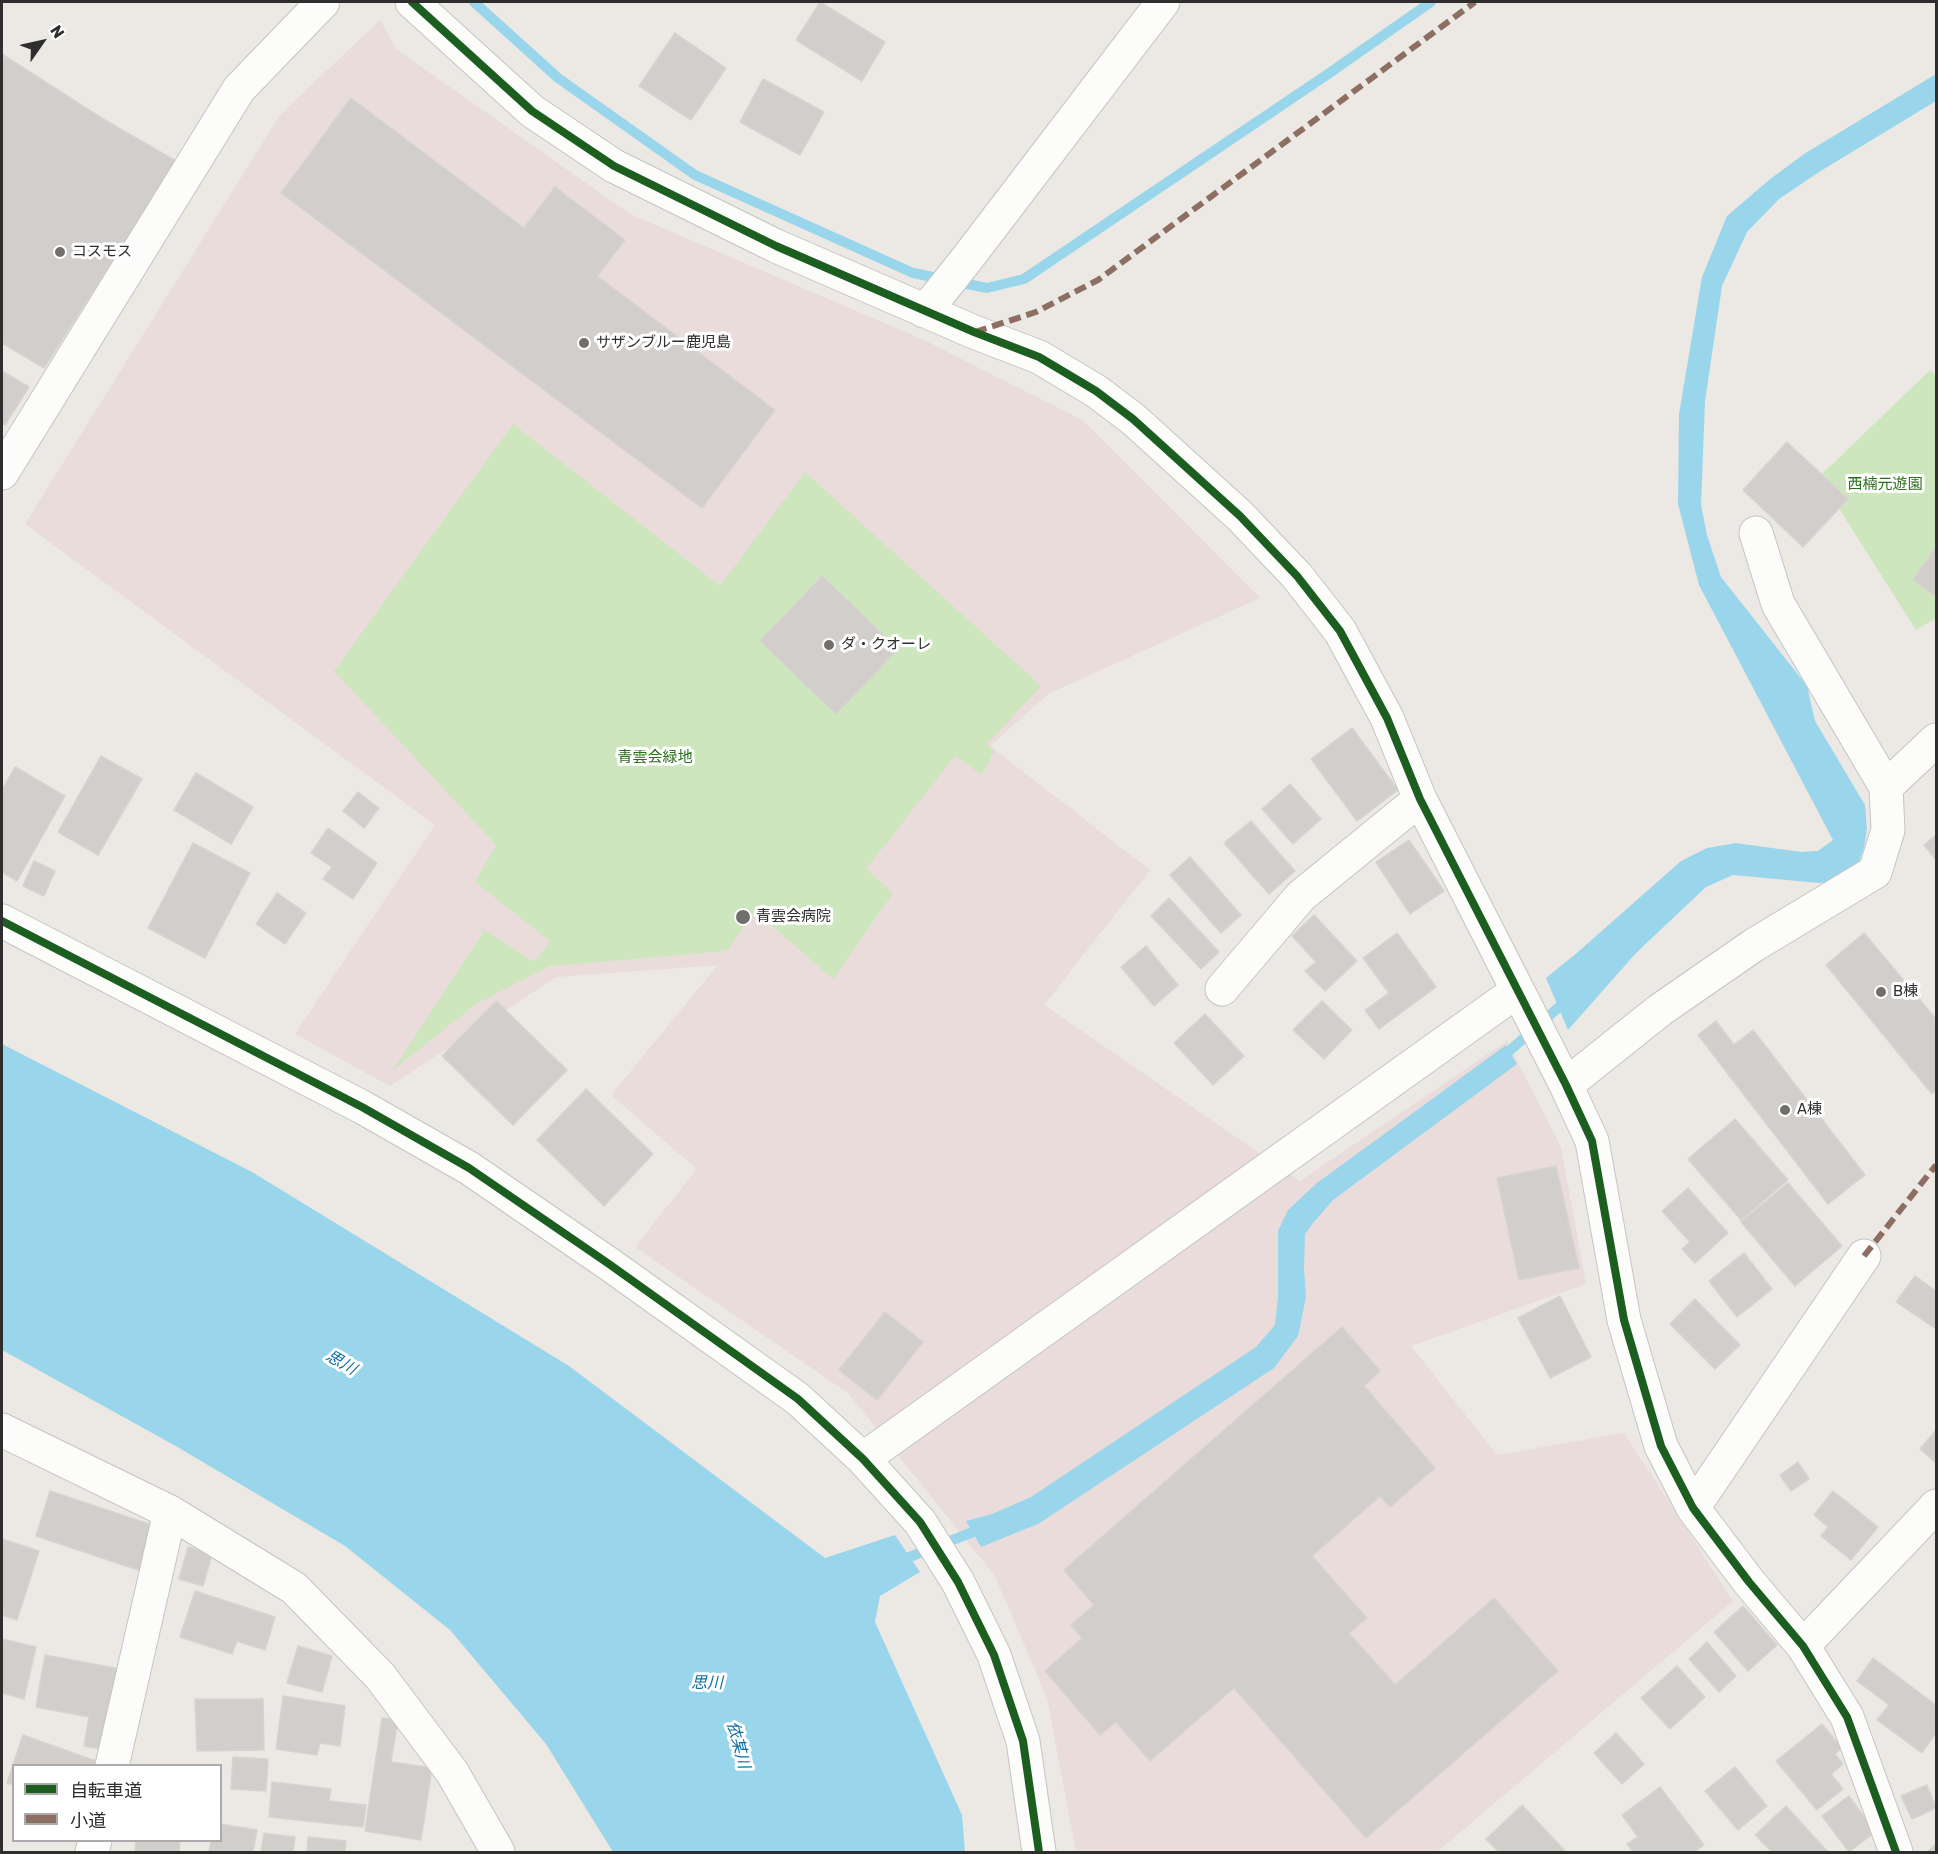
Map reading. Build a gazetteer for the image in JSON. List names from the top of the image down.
{
  "water": ["思川", "依某川"],
  "parks": ["西楠元遊園", "青雲会緑地"],
  "places": [
    "コスモス",
    "サザンブルー鹿児島",
    "ダ・クオーレ",
    "青雲会病院",
    "B棟",
    "A棟"
  ],
  "legend": ["自転車道", "小道"],
  "north": "top right"
}
